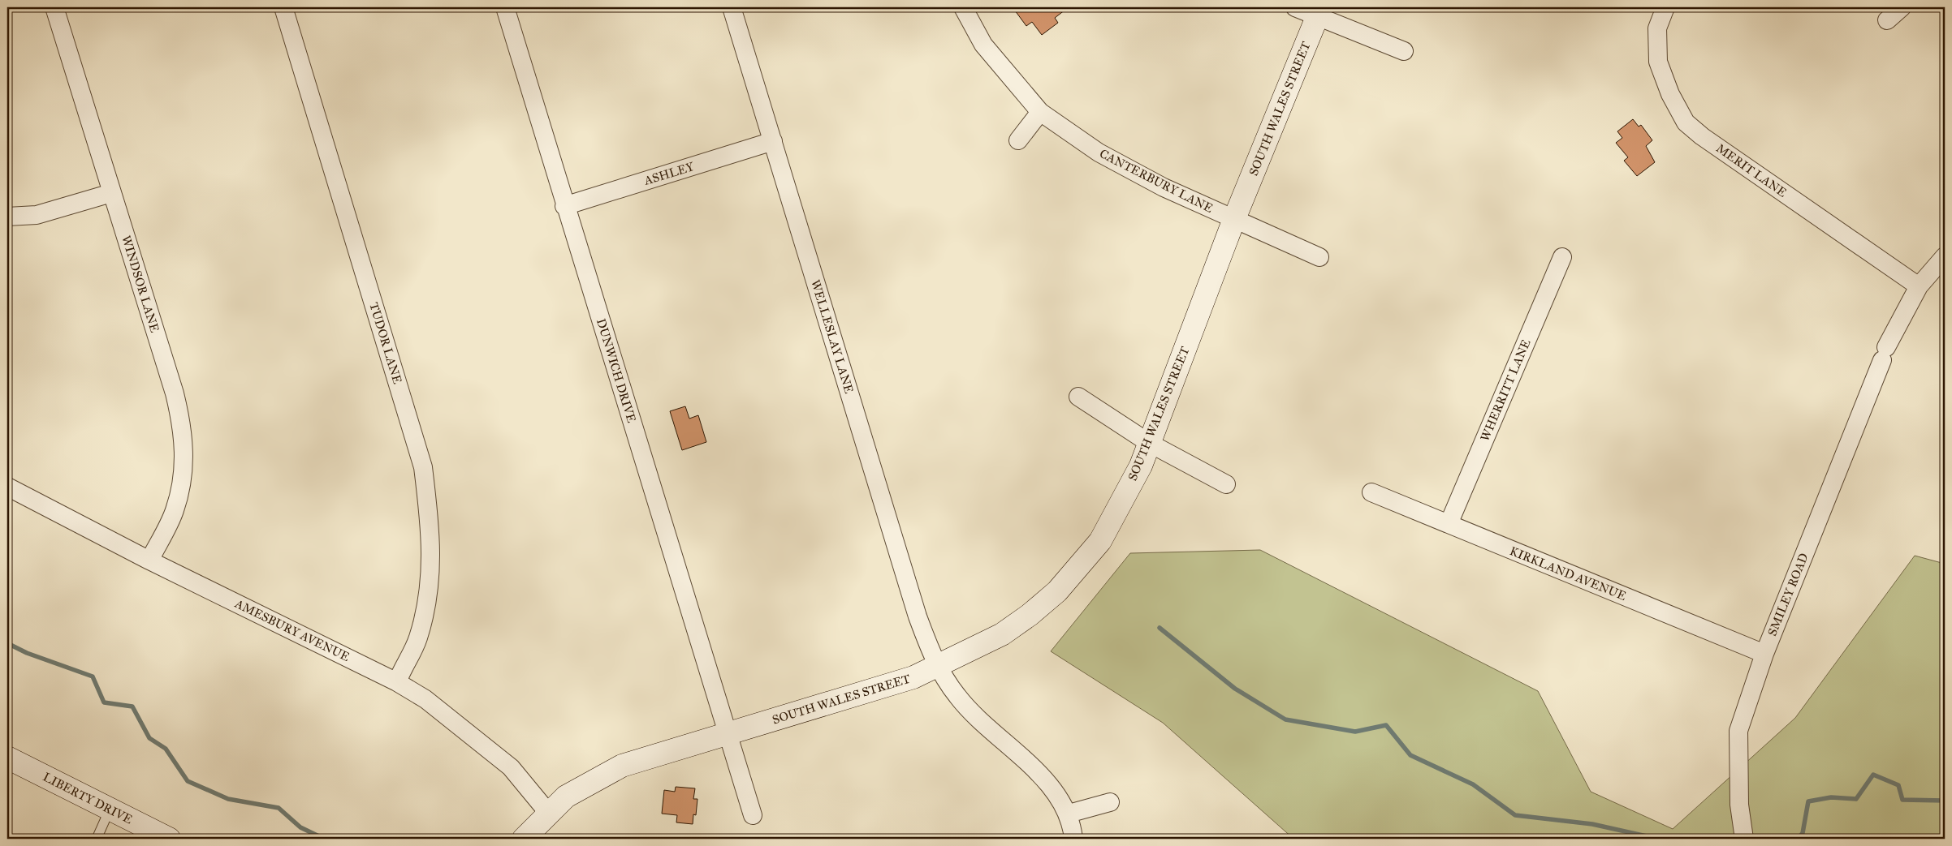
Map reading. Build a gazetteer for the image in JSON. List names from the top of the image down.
{
  "streets": {
    "street": [
      "SOUTH WALES STREET",
      "MERIT LANE",
      "ASHLEY",
      "CANTERBURY LANE",
      "WINDSOR LANE",
      "WELLESLAY LANE",
      "TUDOR LANE",
      "DUNWICH DRIVE",
      "WHERRITT LANE",
      "KIRKLAND AVENUE",
      "SMILEY ROAD",
      "AMESBURY AVENUE",
      "LIBERTY DRIVE"
    ]
  },
  "crossings": [
    ["SOUTH WALES STREET", "CANTERBURY LANE"],
    ["SOUTH WALES STREET", "WELLESLAY LANE"],
    ["SOUTH WALES STREET", "DUNWICH DRIVE"],
    ["SOUTH WALES STREET", "AMESBURY AVENUE"],
    ["MERIT LANE", "SMILEY ROAD"],
    ["ASHLEY", "WELLESLAY LANE"],
    ["ASHLEY", "DUNWICH DRIVE"],
    ["WINDSOR LANE", "AMESBURY AVENUE"],
    ["TUDOR LANE", "AMESBURY AVENUE"],
    ["WHERRITT LANE", "KIRKLAND AVENUE"],
    ["KIRKLAND AVENUE", "SMILEY ROAD"]
  ]
}
